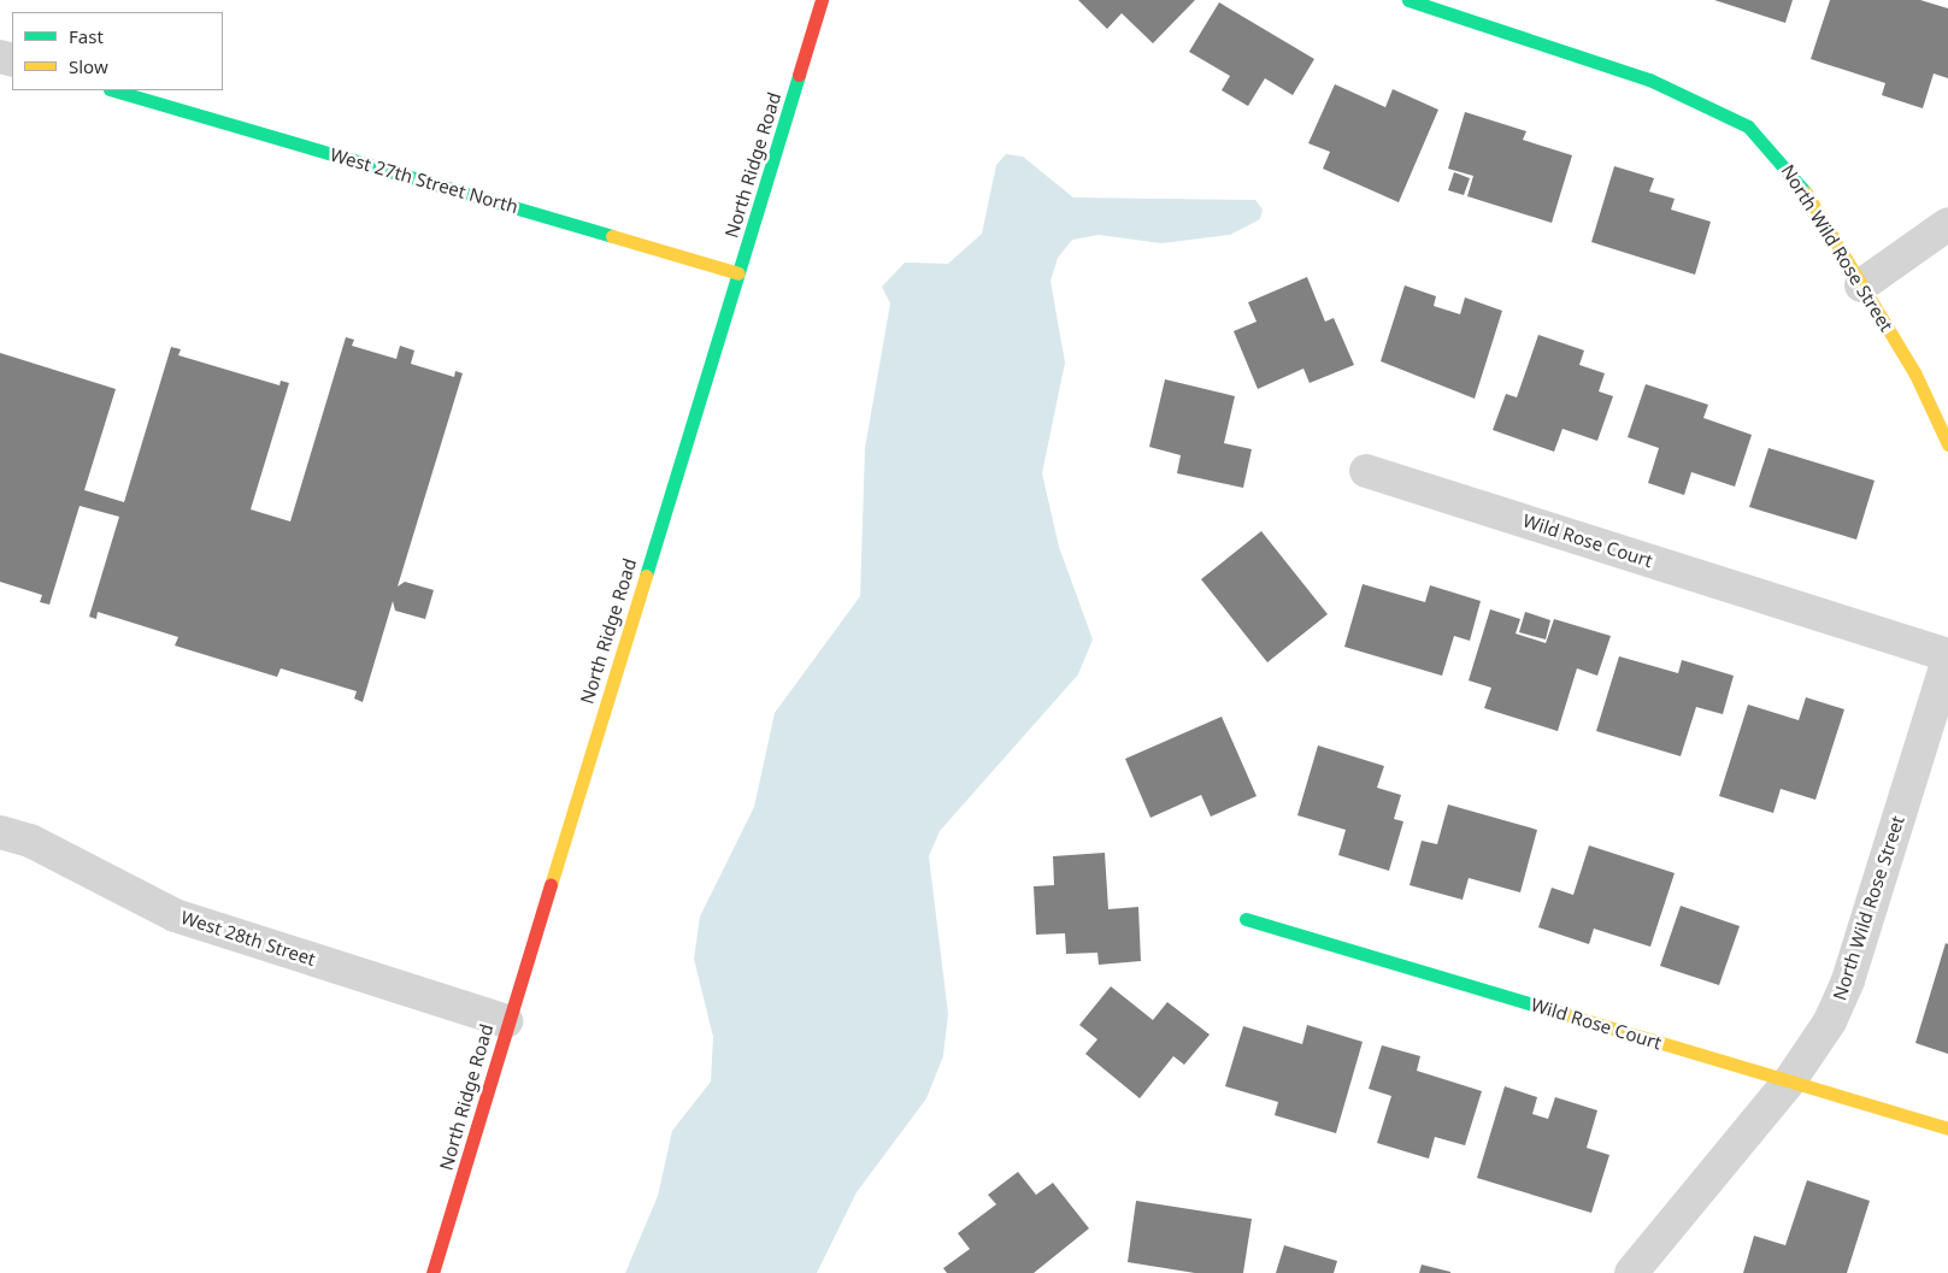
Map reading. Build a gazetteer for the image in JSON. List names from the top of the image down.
{
  "streets": {
    "street": [
      "North Ridge Road",
      "West 27th Street North",
      "North Wild Rose Street",
      "Wild Rose Court",
      "West 28th Street"
    ]
  },
  "crossings": [
    ["North Ridge Road", "West 27th Street North"],
    ["North Ridge Road", "West 28th Street"],
    ["North Wild Rose Street", "Wild Rose Court"]
  ],
  "legend": ["Fast", "Slow"]
}
